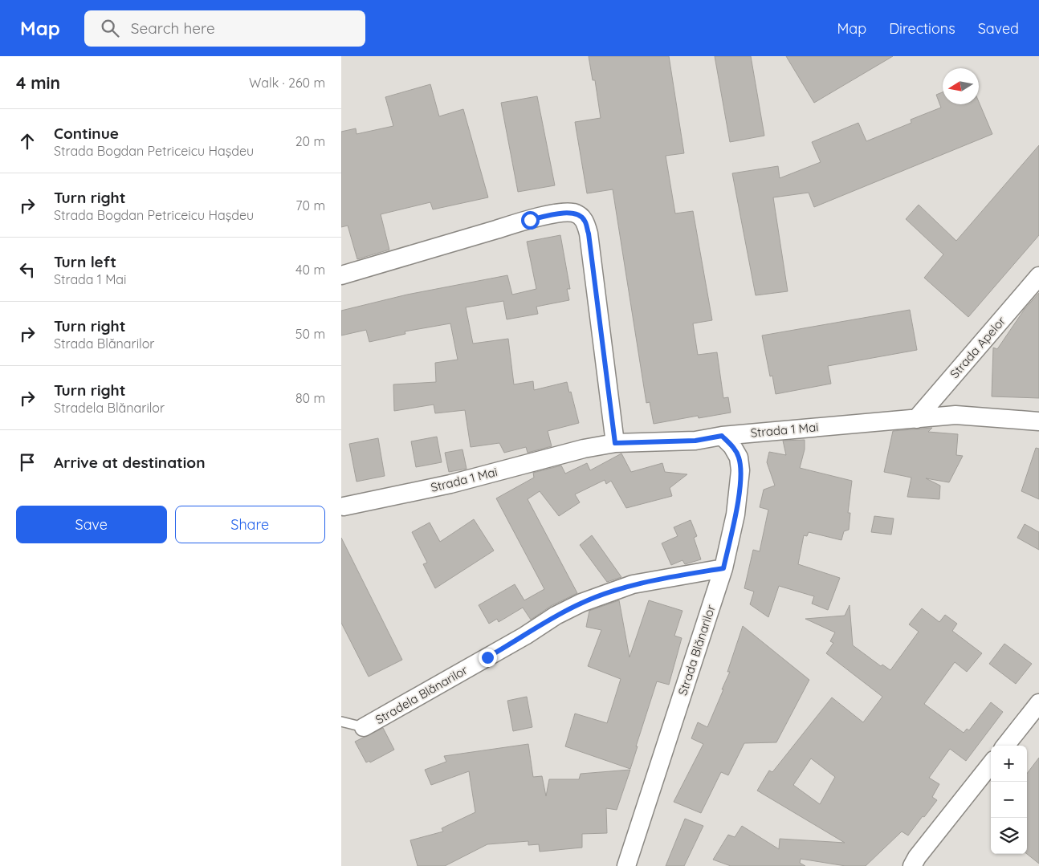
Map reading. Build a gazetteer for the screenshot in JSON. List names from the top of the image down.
{
  "streets": {
    "street": [
      "Strada Apelor",
      "Strada 1 Mai",
      "Strada Blănarilor",
      "Stradela Blănarilor"
    ]
  },
  "crossings": [
    ["Strada Apelor", "Strada 1 Mai"],
    ["Strada 1 Mai", "Strada Blănarilor"],
    ["Strada Blănarilor", "Stradela Blănarilor"]
  ],
  "north": "left",
  "page": {
    "header": "Map",
    "search": "Search here",
    "nav": ["Map", "Directions", "Saved"],
    "heading": ["4 min", "Walk · 260 m"],
    "list": [
      ["Continue", "Strada Bogdan Petriceicu Hașdeu", "20 m"],
      ["Turn right", "Strada Bogdan Petriceicu Hașdeu", "70 m"],
      ["Turn left", "Strada 1 Mai", "40 m"],
      ["Turn right", "Strada Blănarilor", "50 m"],
      ["Turn right", "Stradela Blănarilor", "80 m"],
      "Arrive at destination"
    ],
    "buttons": ["Save", "Share"],
    "map_buttons": ["+", "−"]
  }
}
